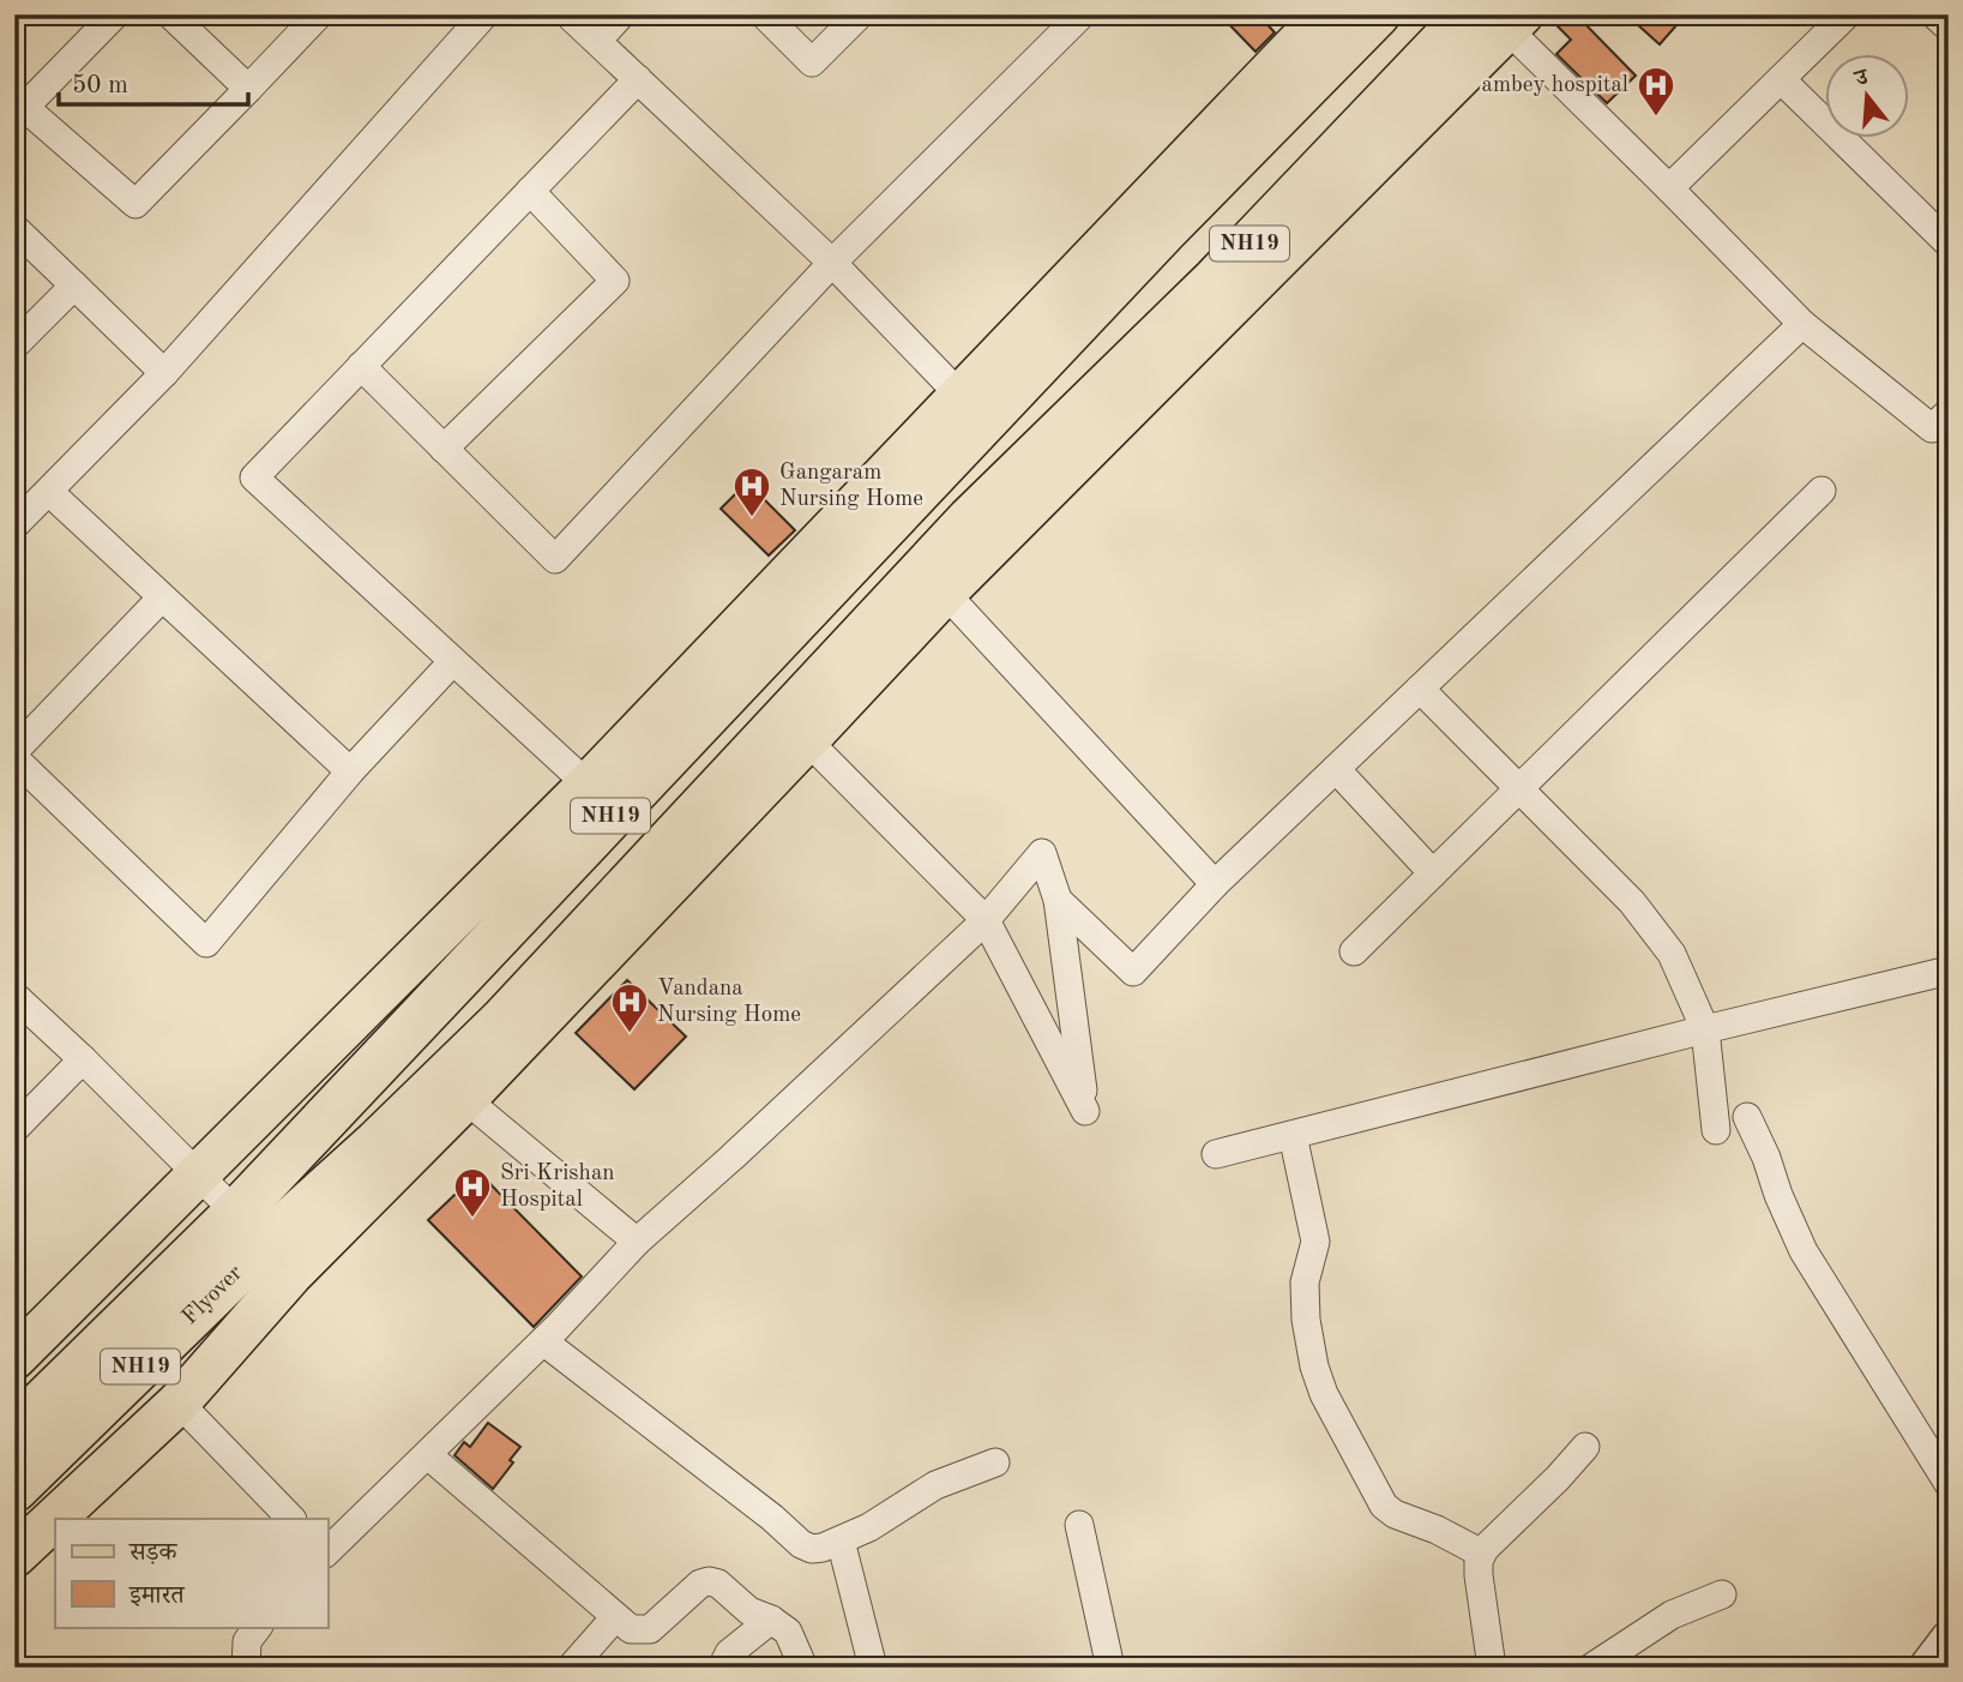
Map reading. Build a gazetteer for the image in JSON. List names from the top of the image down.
{
  "streets": {
    "highway": ["NH19", "Flyover"]
  },
  "crossings": [
    ["NH19", "Flyover"]
  ],
  "places": {
    "hospital": [
      "ambey hospital",
      "Gangaram Nursing Home",
      "Vandana Nursing Home",
      "Sri Krishan Hospital"
    ]
  },
  "legend": ["सड़क", "इमारत"],
  "scale_bar": "50 m",
  "north": "top"
}
